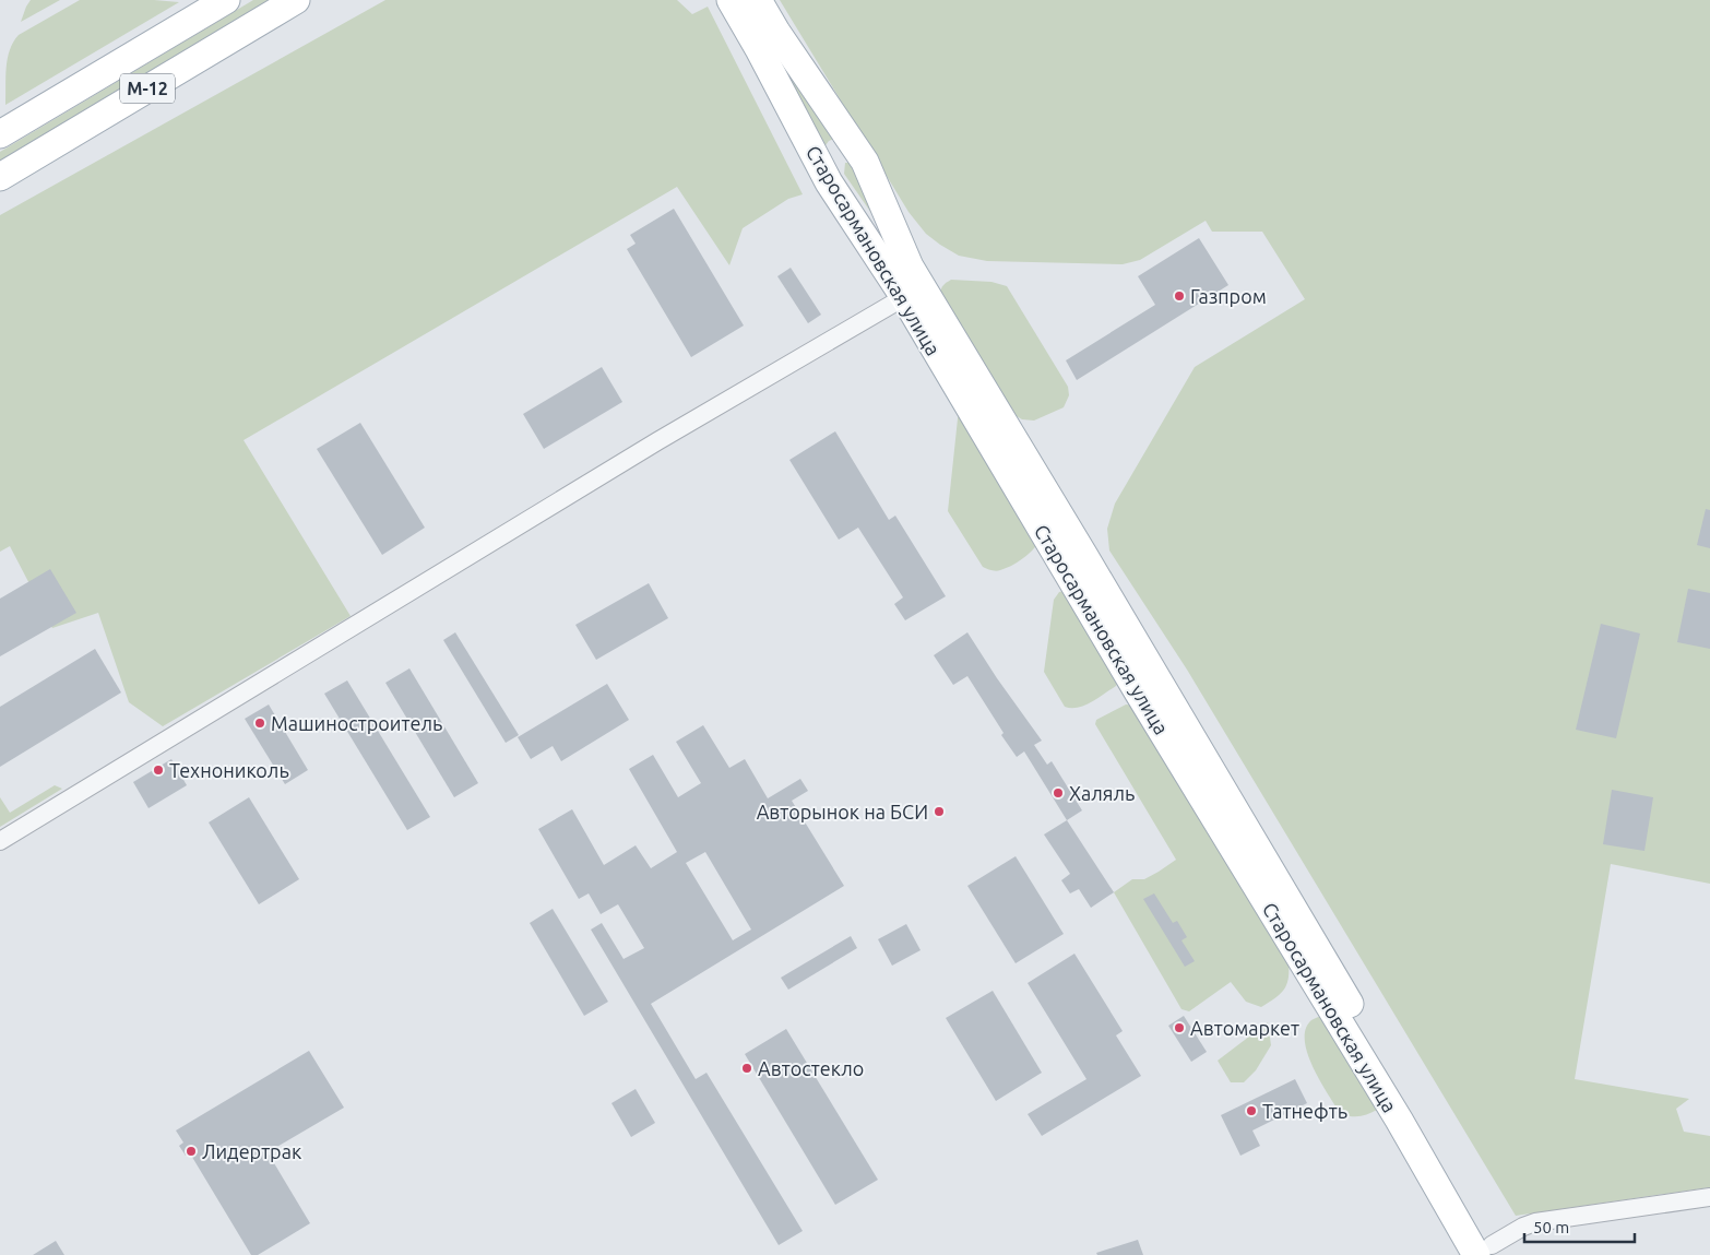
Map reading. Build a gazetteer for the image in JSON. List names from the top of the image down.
{
  "streets": {
    "main road": ["М-12", "Старосармановская улица"]
  },
  "places": [
    "Газпром",
    "Машиностроитель",
    "Технониколь",
    "Халяль",
    "Авторынок на БСИ",
    "Автомаркет",
    "Автостекло",
    "Татнефть",
    "Лидертрак"
  ],
  "scale_bar": "50 m"
}
